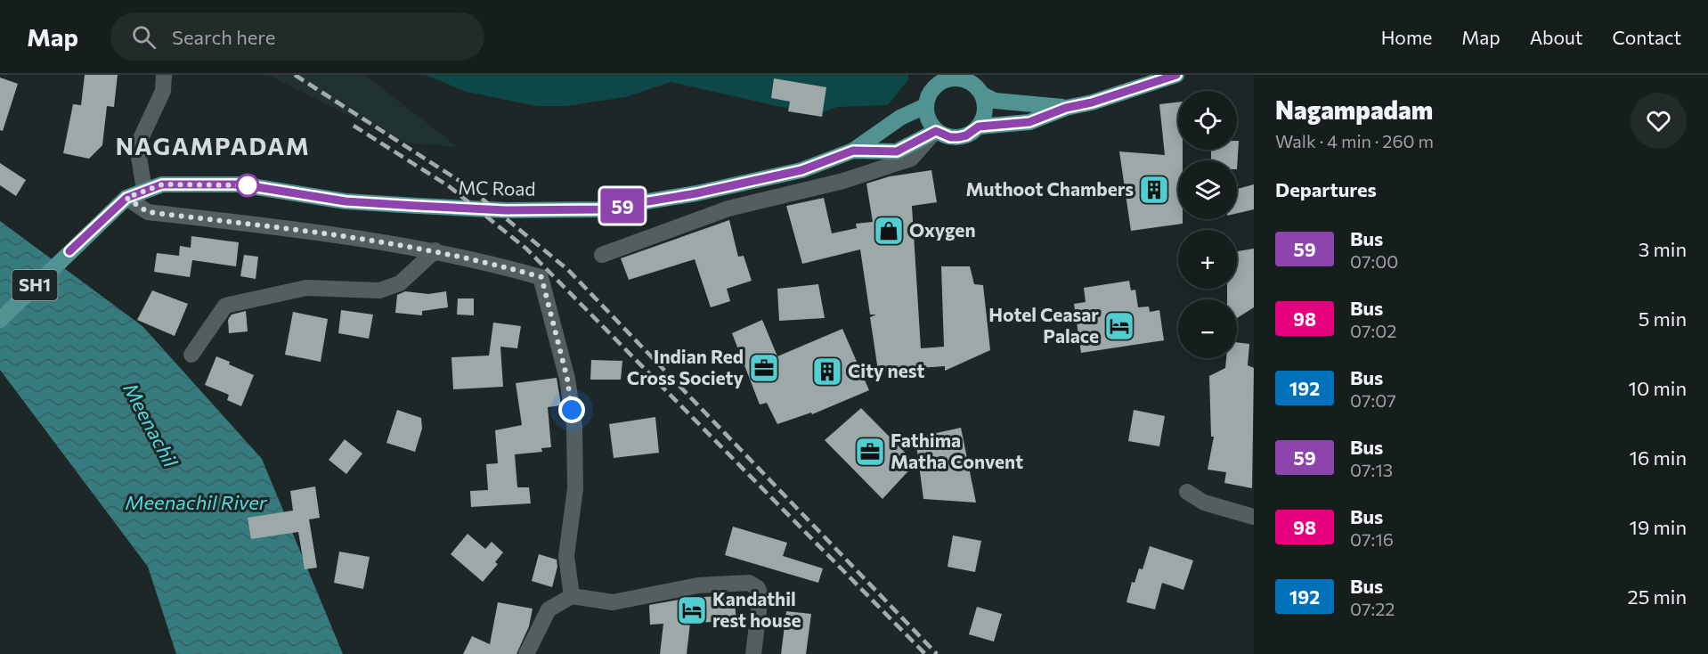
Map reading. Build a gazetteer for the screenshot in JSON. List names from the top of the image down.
{
  "streets": {
    "main road": ["MC Road", "SH1"]
  },
  "districts": ["NAGAMPADAM"],
  "water": ["Meenachil", "Meenachil River"],
  "places": {
    "building": ["Muthoot Chambers", "City nest"],
    "shop": ["Oxygen"],
    "hotel": ["Hotel Ceasar Palace", "Kandathil rest house"],
    "office": ["Indian Red Cross Society", "Fathima Matha Convent"]
  },
  "lines": ["bus line 59"],
  "page": {
    "header": "Map",
    "search": "Search here",
    "nav": [
      "Home",
      "Map",
      "About",
      "Contact"
    ],
    "on_map": "59",
    "heading": [
      ["Nagampadam", "Walk · 4 min · 260 m"],
      "Departures"
    ],
    "map_buttons": ["+", "−"],
    "list": [
      {
        "mark": "59",
        "name": "Bus",
        "note": "07:00",
        "value": "3 min"
      },
      {
        "mark": "98",
        "name": "Bus",
        "note": "07:02",
        "value": "5 min"
      },
      {
        "mark": "192",
        "name": "Bus",
        "note": "07:07",
        "value": "10 min"
      },
      {
        "mark": "59",
        "name": "Bus",
        "note": "07:13",
        "value": "16 min"
      },
      {
        "mark": "98",
        "name": "Bus",
        "note": "07:16",
        "value": "19 min"
      },
      {
        "mark": "192",
        "name": "Bus",
        "note": "07:22",
        "value": "25 min"
      }
    ]
  }
}
